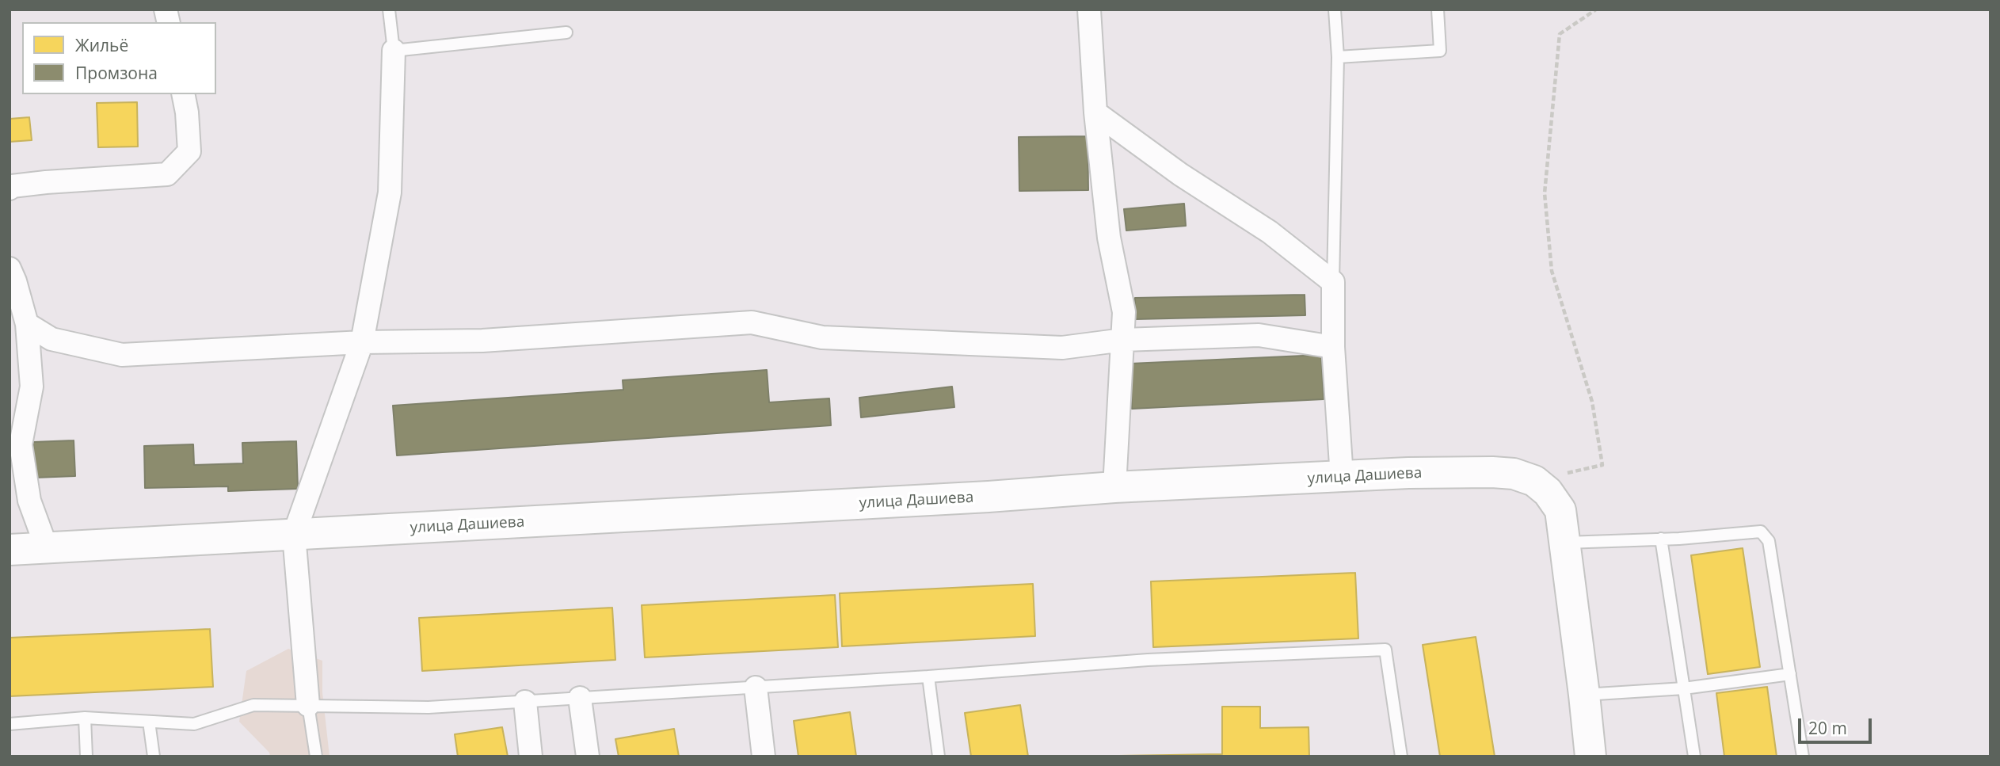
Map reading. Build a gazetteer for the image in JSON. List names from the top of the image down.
{
  "streets": {
    "street": ["улица Дашиева"]
  },
  "legend": ["Жильё", "Промзона"],
  "scale_bar": "20 m"
}
